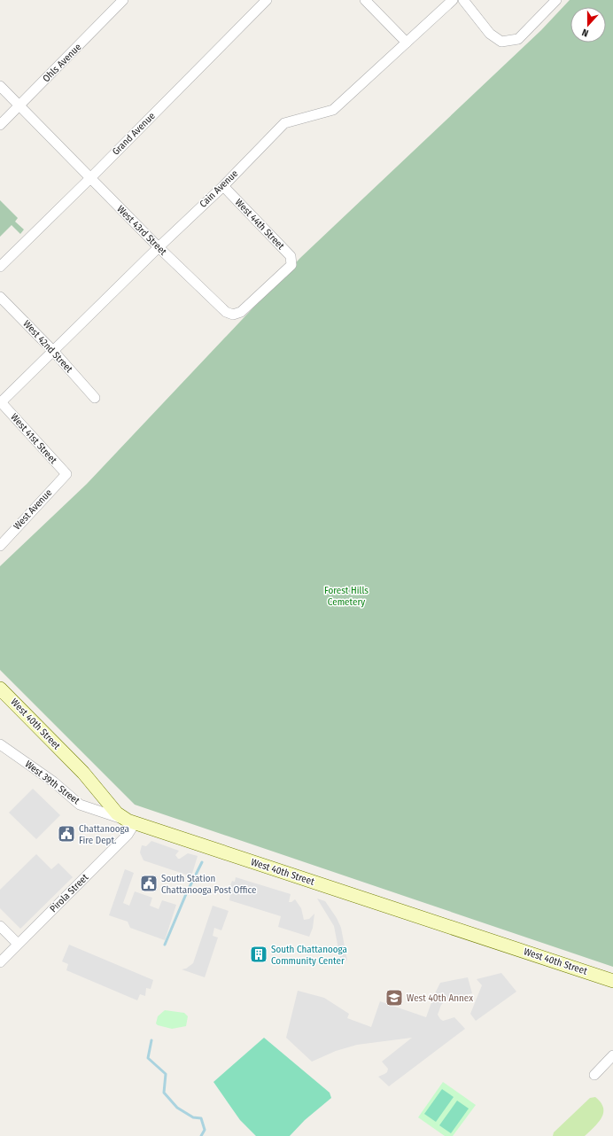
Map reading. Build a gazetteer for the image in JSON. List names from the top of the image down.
{
  "streets": {
    "main road": ["West 40th Street"],
    "street": [
      "Ohls Avenue",
      "Grand Avenue",
      "Cain Avenue",
      "West 44th Street",
      "West 43rd Street",
      "West 42nd Street",
      "West 41st Street",
      "West Avenue",
      "West 39th Street",
      "Pirola Street"
    ]
  },
  "crossings": [
    ["Ohls Avenue", "West 43rd Street"],
    ["Grand Avenue", "West 43rd Street"],
    ["Cain Avenue", "West 44th Street"],
    ["Cain Avenue", "West 43rd Street"],
    ["Cain Avenue", "West 42nd Street"],
    ["Cain Avenue", "West 41st Street"],
    ["West 44th Street", "West 43rd Street"],
    ["West 41st Street", "West Avenue"],
    ["West 40th Street", "West 39th Street"],
    ["West 40th Street", "Pirola Street"],
    ["West 39th Street", "Pirola Street"]
  ],
  "parks": ["Forest Hills Cemetery"],
  "places": {
    "public building": ["Chattanooga Fire Dept.", "South Station Chattanooga Post Office"],
    "building": ["South Chattanooga Community Center"],
    "school or university": ["West 40th Annex"]
  },
  "north": "bottom"
}
